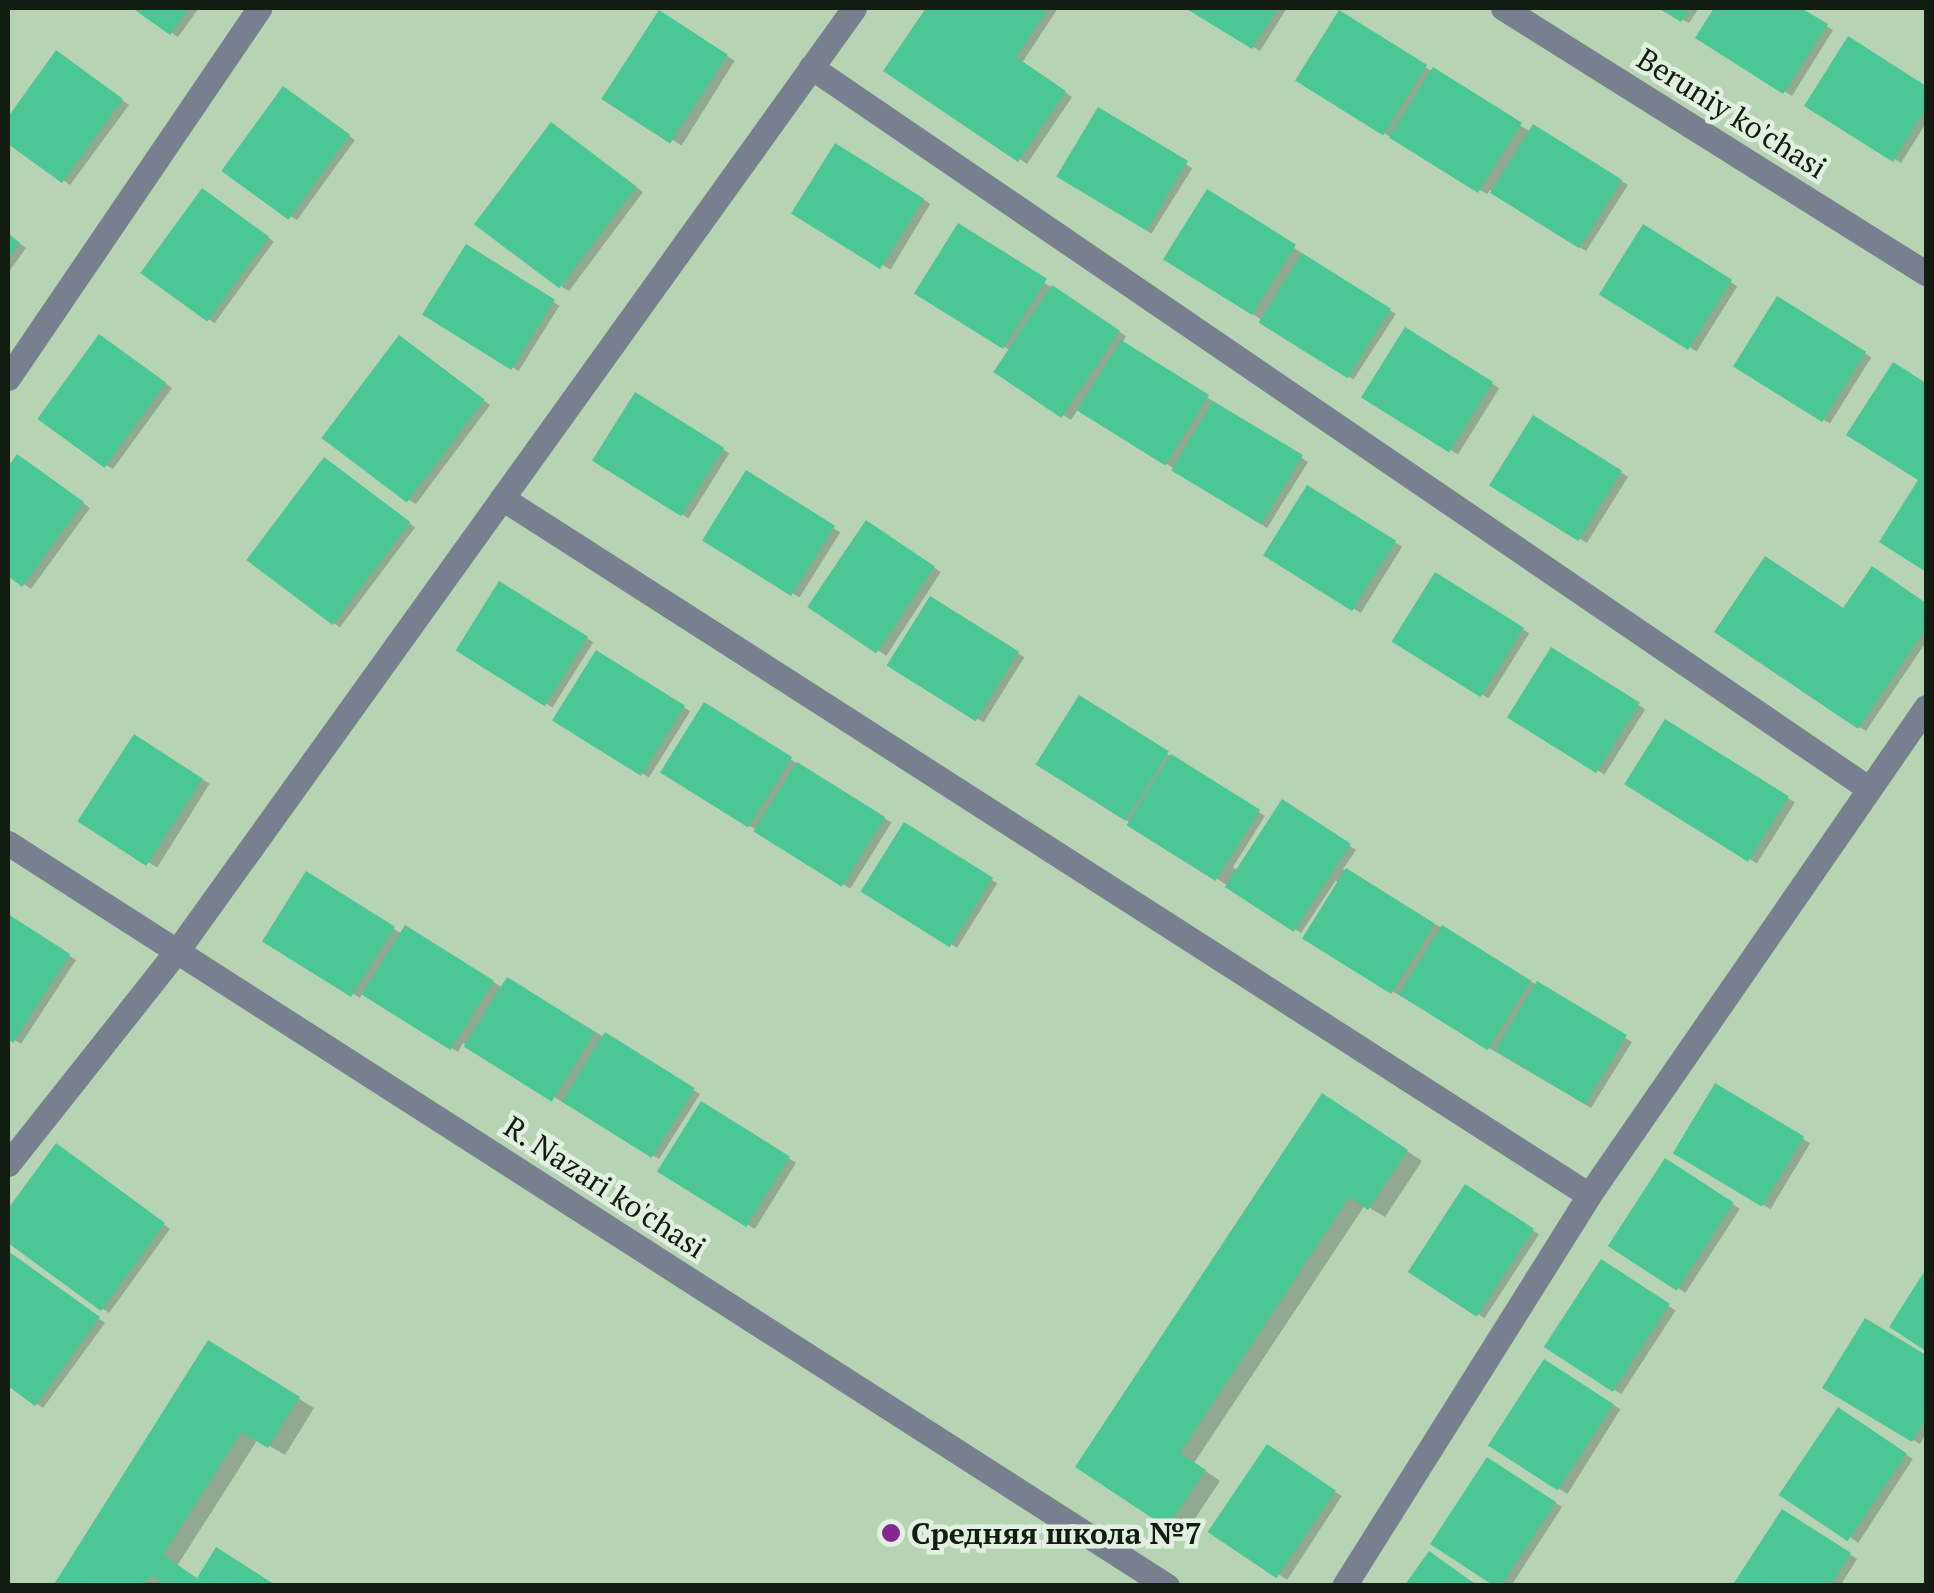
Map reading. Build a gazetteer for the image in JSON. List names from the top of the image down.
{
  "streets": {
    "street": ["Beruniy ko'chasi", "R. Nazari ko'chasi"]
  },
  "places": ["Средняя школа №7"]
}
